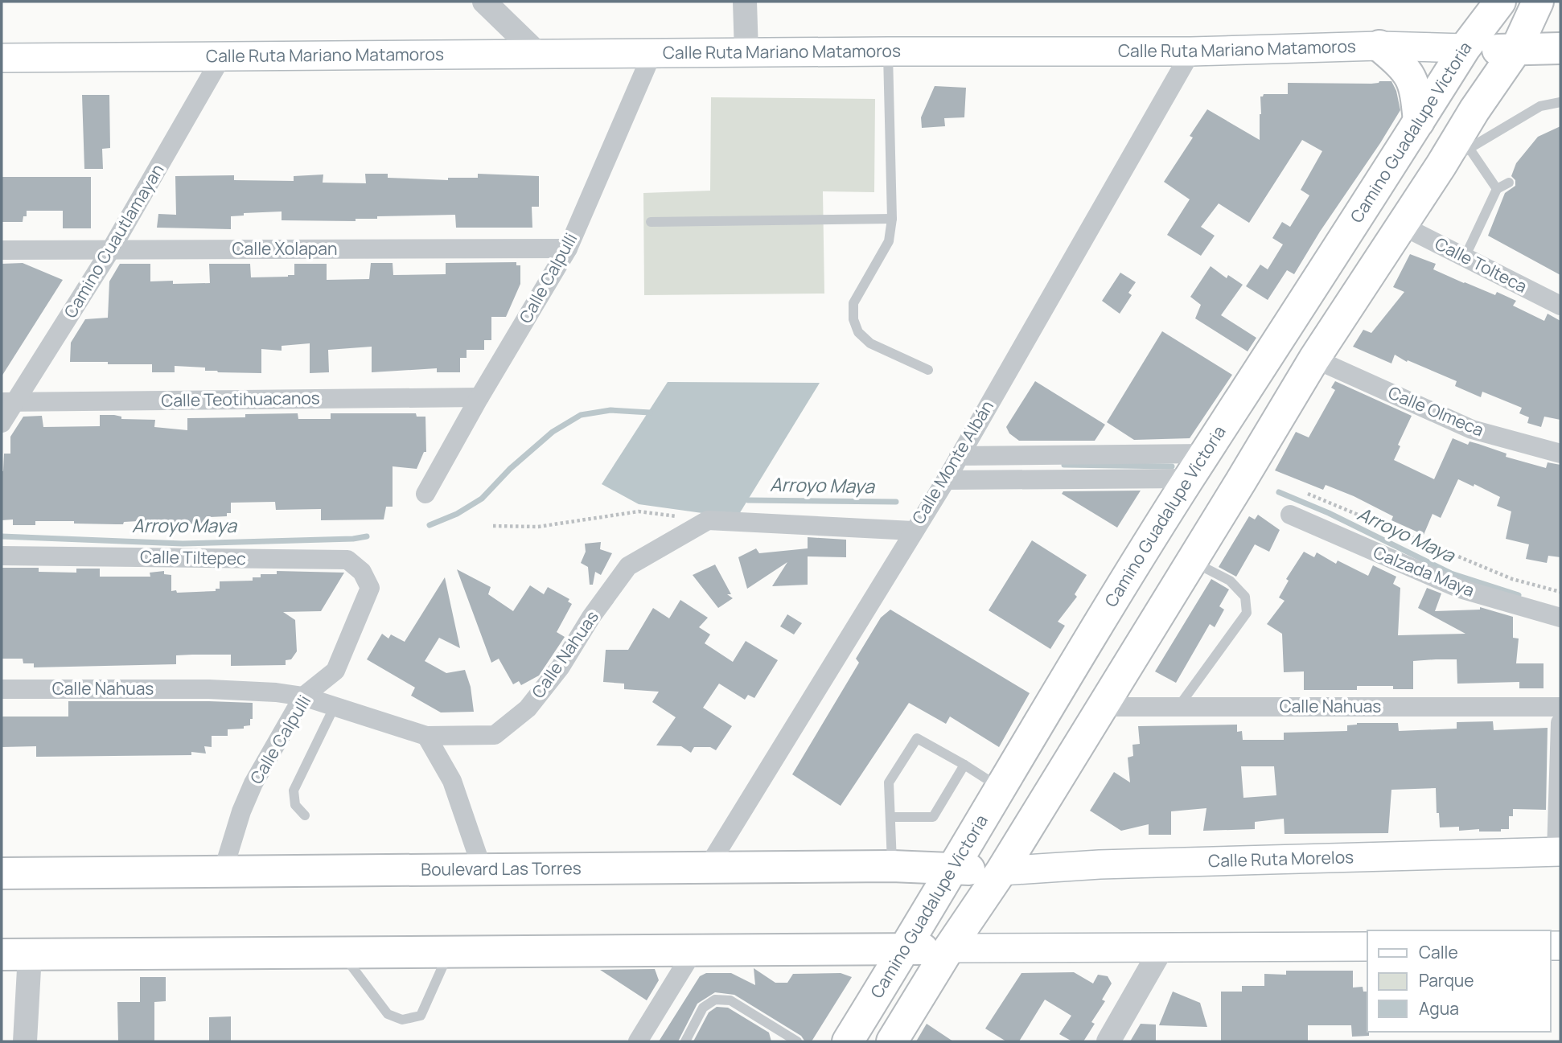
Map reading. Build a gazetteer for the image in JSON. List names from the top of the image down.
{
  "streets": {
    "main road": [
      "Calle Ruta Mariano Matamoros",
      "Camino Guadalupe Victoria",
      "Calle Ruta Morelos",
      "Boulevard Las Torres"
    ],
    "street": [
      "Camino Cuautlamayan",
      "Calle Xolapan",
      "Calle Tolteca",
      "Calle Calpulli",
      "Calle Teotihuacanos",
      "Calle Olmeca",
      "Calle Monte Albán",
      "Calle Tiltepec",
      "Calzada Maya",
      "Calle Nahuas"
    ]
  },
  "crossings": [
    ["Calle Ruta Mariano Matamoros", "Camino Guadalupe Victoria"],
    ["Calle Ruta Mariano Matamoros", "Camino Cuautlamayan"],
    ["Calle Ruta Mariano Matamoros", "Calle Calpulli"],
    ["Calle Ruta Mariano Matamoros", "Calle Monte Albán"],
    ["Camino Guadalupe Victoria", "Boulevard Las Torres"],
    ["Camino Cuautlamayan", "Calle Xolapan"],
    ["Camino Cuautlamayan", "Calle Teotihuacanos"],
    ["Calle Xolapan", "Calle Calpulli"],
    ["Calle Calpulli", "Calle Teotihuacanos"],
    ["Calle Calpulli", "Calle Tiltepec"],
    ["Calle Calpulli", "Calle Nahuas"],
    ["Calle Calpulli", "Boulevard Las Torres"],
    ["Calle Monte Albán", "Boulevard Las Torres"],
    ["Calle Ruta Morelos", "Boulevard Las Torres"]
  ],
  "water": ["Arroyo Maya"],
  "legend": ["Calle", "Parque", "Agua"]
}
